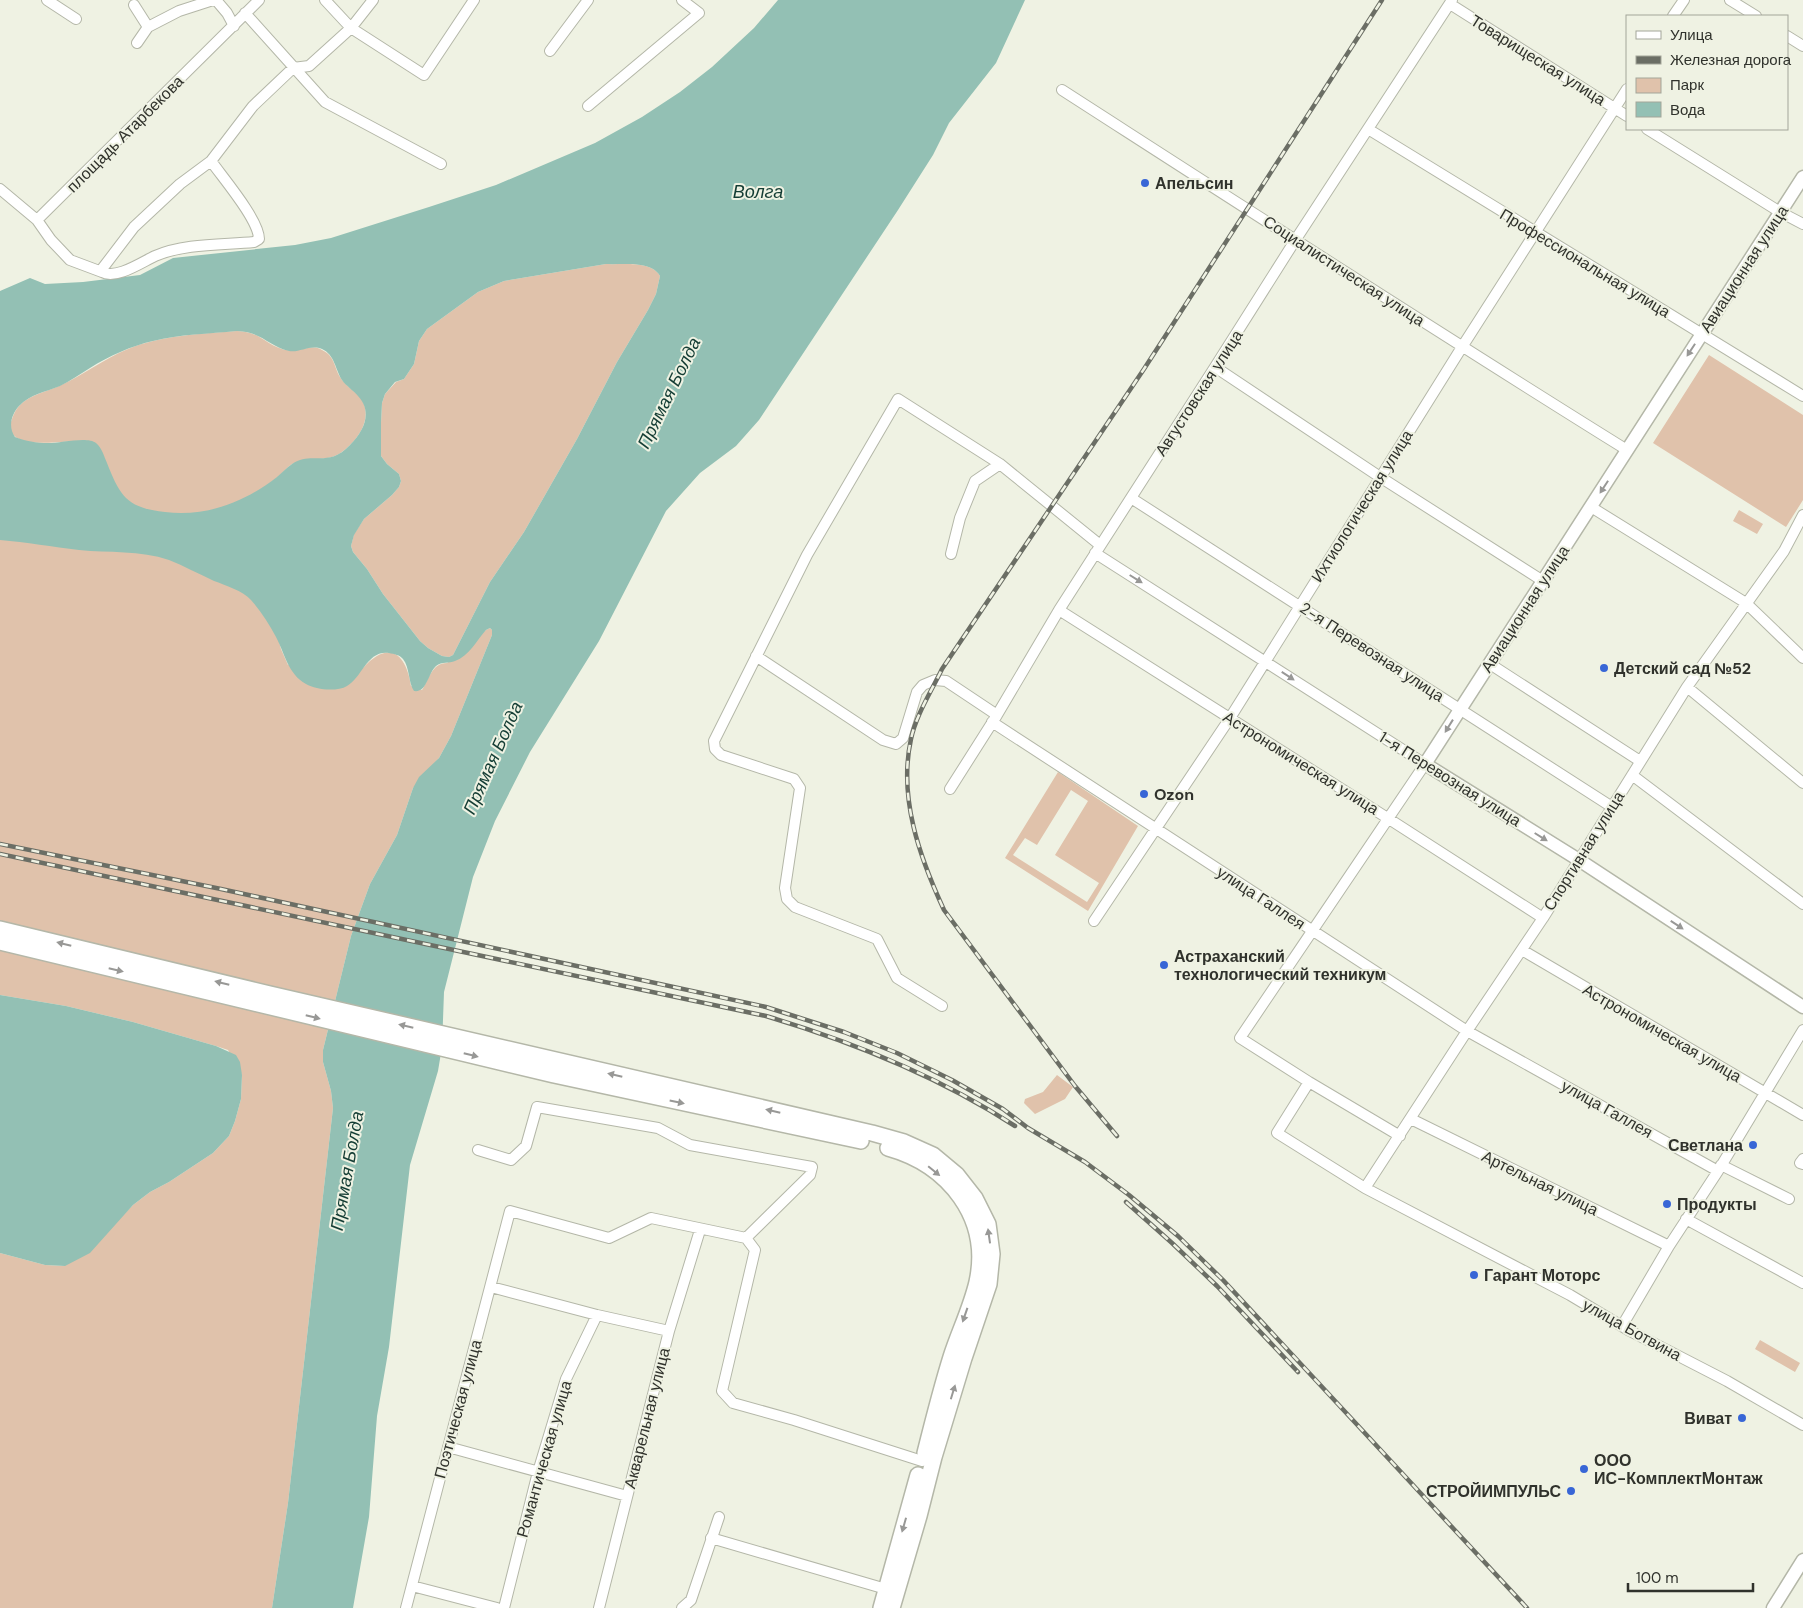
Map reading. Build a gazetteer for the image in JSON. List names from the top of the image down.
{
  "streets": {
    "main road": ["Авиационная улица", "1-я Перевозная улица"],
    "street": [
      "Товарищеская улица",
      "площадь Атарбекова",
      "Профессиональная улица",
      "Социалистическая улица",
      "Августовская улица",
      "Ихтиологическая улица",
      "2-я Перевозная улица",
      "Астрономическая улица",
      "Спортивная улица",
      "улица Галлея",
      "Артельная улица",
      "улица Ботвина",
      "Поэтическая улица",
      "Акварельная улица",
      "Романтическая улица"
    ]
  },
  "crossings": [
    ["Товарищеская улица", "Августовская улица"],
    ["Товарищеская улица", "Ихтиологическая улица"],
    ["Профессиональная улица", "Авиационная улица"],
    ["Профессиональная улица", "Августовская улица"],
    ["Профессиональная улица", "Ихтиологическая улица"],
    ["Авиационная улица", "Социалистическая улица"],
    ["Авиационная улица", "2-я Перевозная улица"],
    ["Авиационная улица", "Астрономическая улица"],
    ["Авиационная улица", "1-я Перевозная улица"],
    ["Авиационная улица", "улица Галлея"],
    ["Авиационная улица", "улица Ботвина"],
    ["Социалистическая улица", "Августовская улица"],
    ["Социалистическая улица", "Ихтиологическая улица"],
    ["Августовская улица", "2-я Перевозная улица"],
    ["Августовская улица", "Астрономическая улица"],
    ["Августовская улица", "1-я Перевозная улица"],
    ["Августовская улица", "улица Галлея"],
    ["Ихтиологическая улица", "2-я Перевозная улица"],
    ["Ихтиологическая улица", "Астрономическая улица"],
    ["Ихтиологическая улица", "1-я Перевозная улица"],
    ["Ихтиологическая улица", "улица Галлея"],
    ["2-я Перевозная улица", "Спортивная улица"],
    ["Астрономическая улица", "Спортивная улица"],
    ["1-я Перевозная улица", "Спортивная улица"],
    ["1-я Перевозная улица", "улица Галлея"],
    ["Спортивная улица", "улица Галлея"],
    ["Спортивная улица", "Артельная улица"],
    ["Спортивная улица", "улица Ботвина"],
    ["Поэтическая улица", "Акварельная улица"]
  ],
  "one_way": ["1-я Перевозная улица"],
  "water": ["Волга", "Прямая Болда"],
  "places": [
    "Апельсин",
    "Детский сад №52",
    "Ozon",
    "Астраханский технологический техникум",
    "Светлана",
    "Продукты",
    "Гарант Моторс",
    "Виват",
    "ООО ИС-КомплектМонтаж",
    "СТРОЙИМПУЛЬС"
  ],
  "legend": [
    "Улица",
    "Железная дорога",
    "Парк",
    "Вода"
  ],
  "scale_bar": "100 m"
}
